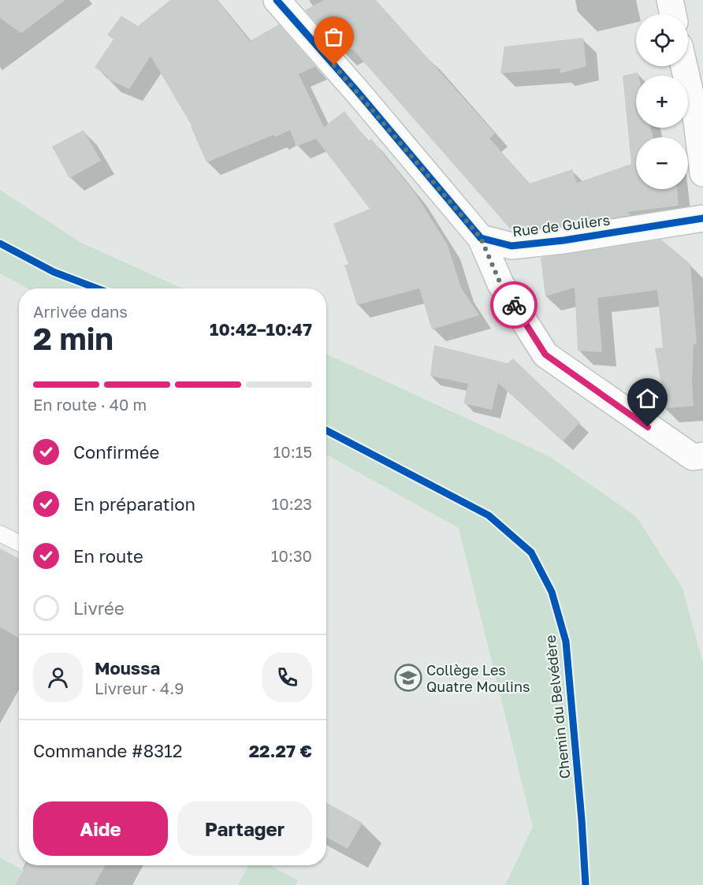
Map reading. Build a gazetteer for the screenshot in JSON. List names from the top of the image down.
{
  "streets": {
    "street": ["Rue de Guilers"],
    "cycle path": ["Chemin du Belvédère"]
  },
  "places": {
    "school or university": ["Collège Les Quatre Moulins"]
  },
  "page": {
    "map_buttons": ["+", "−"],
    "heading": ["2 min", "Arrivée dans", "10:42–10:47"],
    "panel": [
      "Moussa",
      "Livreur · 4.9",
      "Commande #8312",
      "22.27 €"
    ],
    "bar": "En route · 40 m",
    "list": [
      ["Confirmée", "10:15"],
      ["En préparation", "10:23"],
      ["En route", "10:30"],
      "Livrée"
    ],
    "buttons": ["Aide", "Partager"]
  }
}
